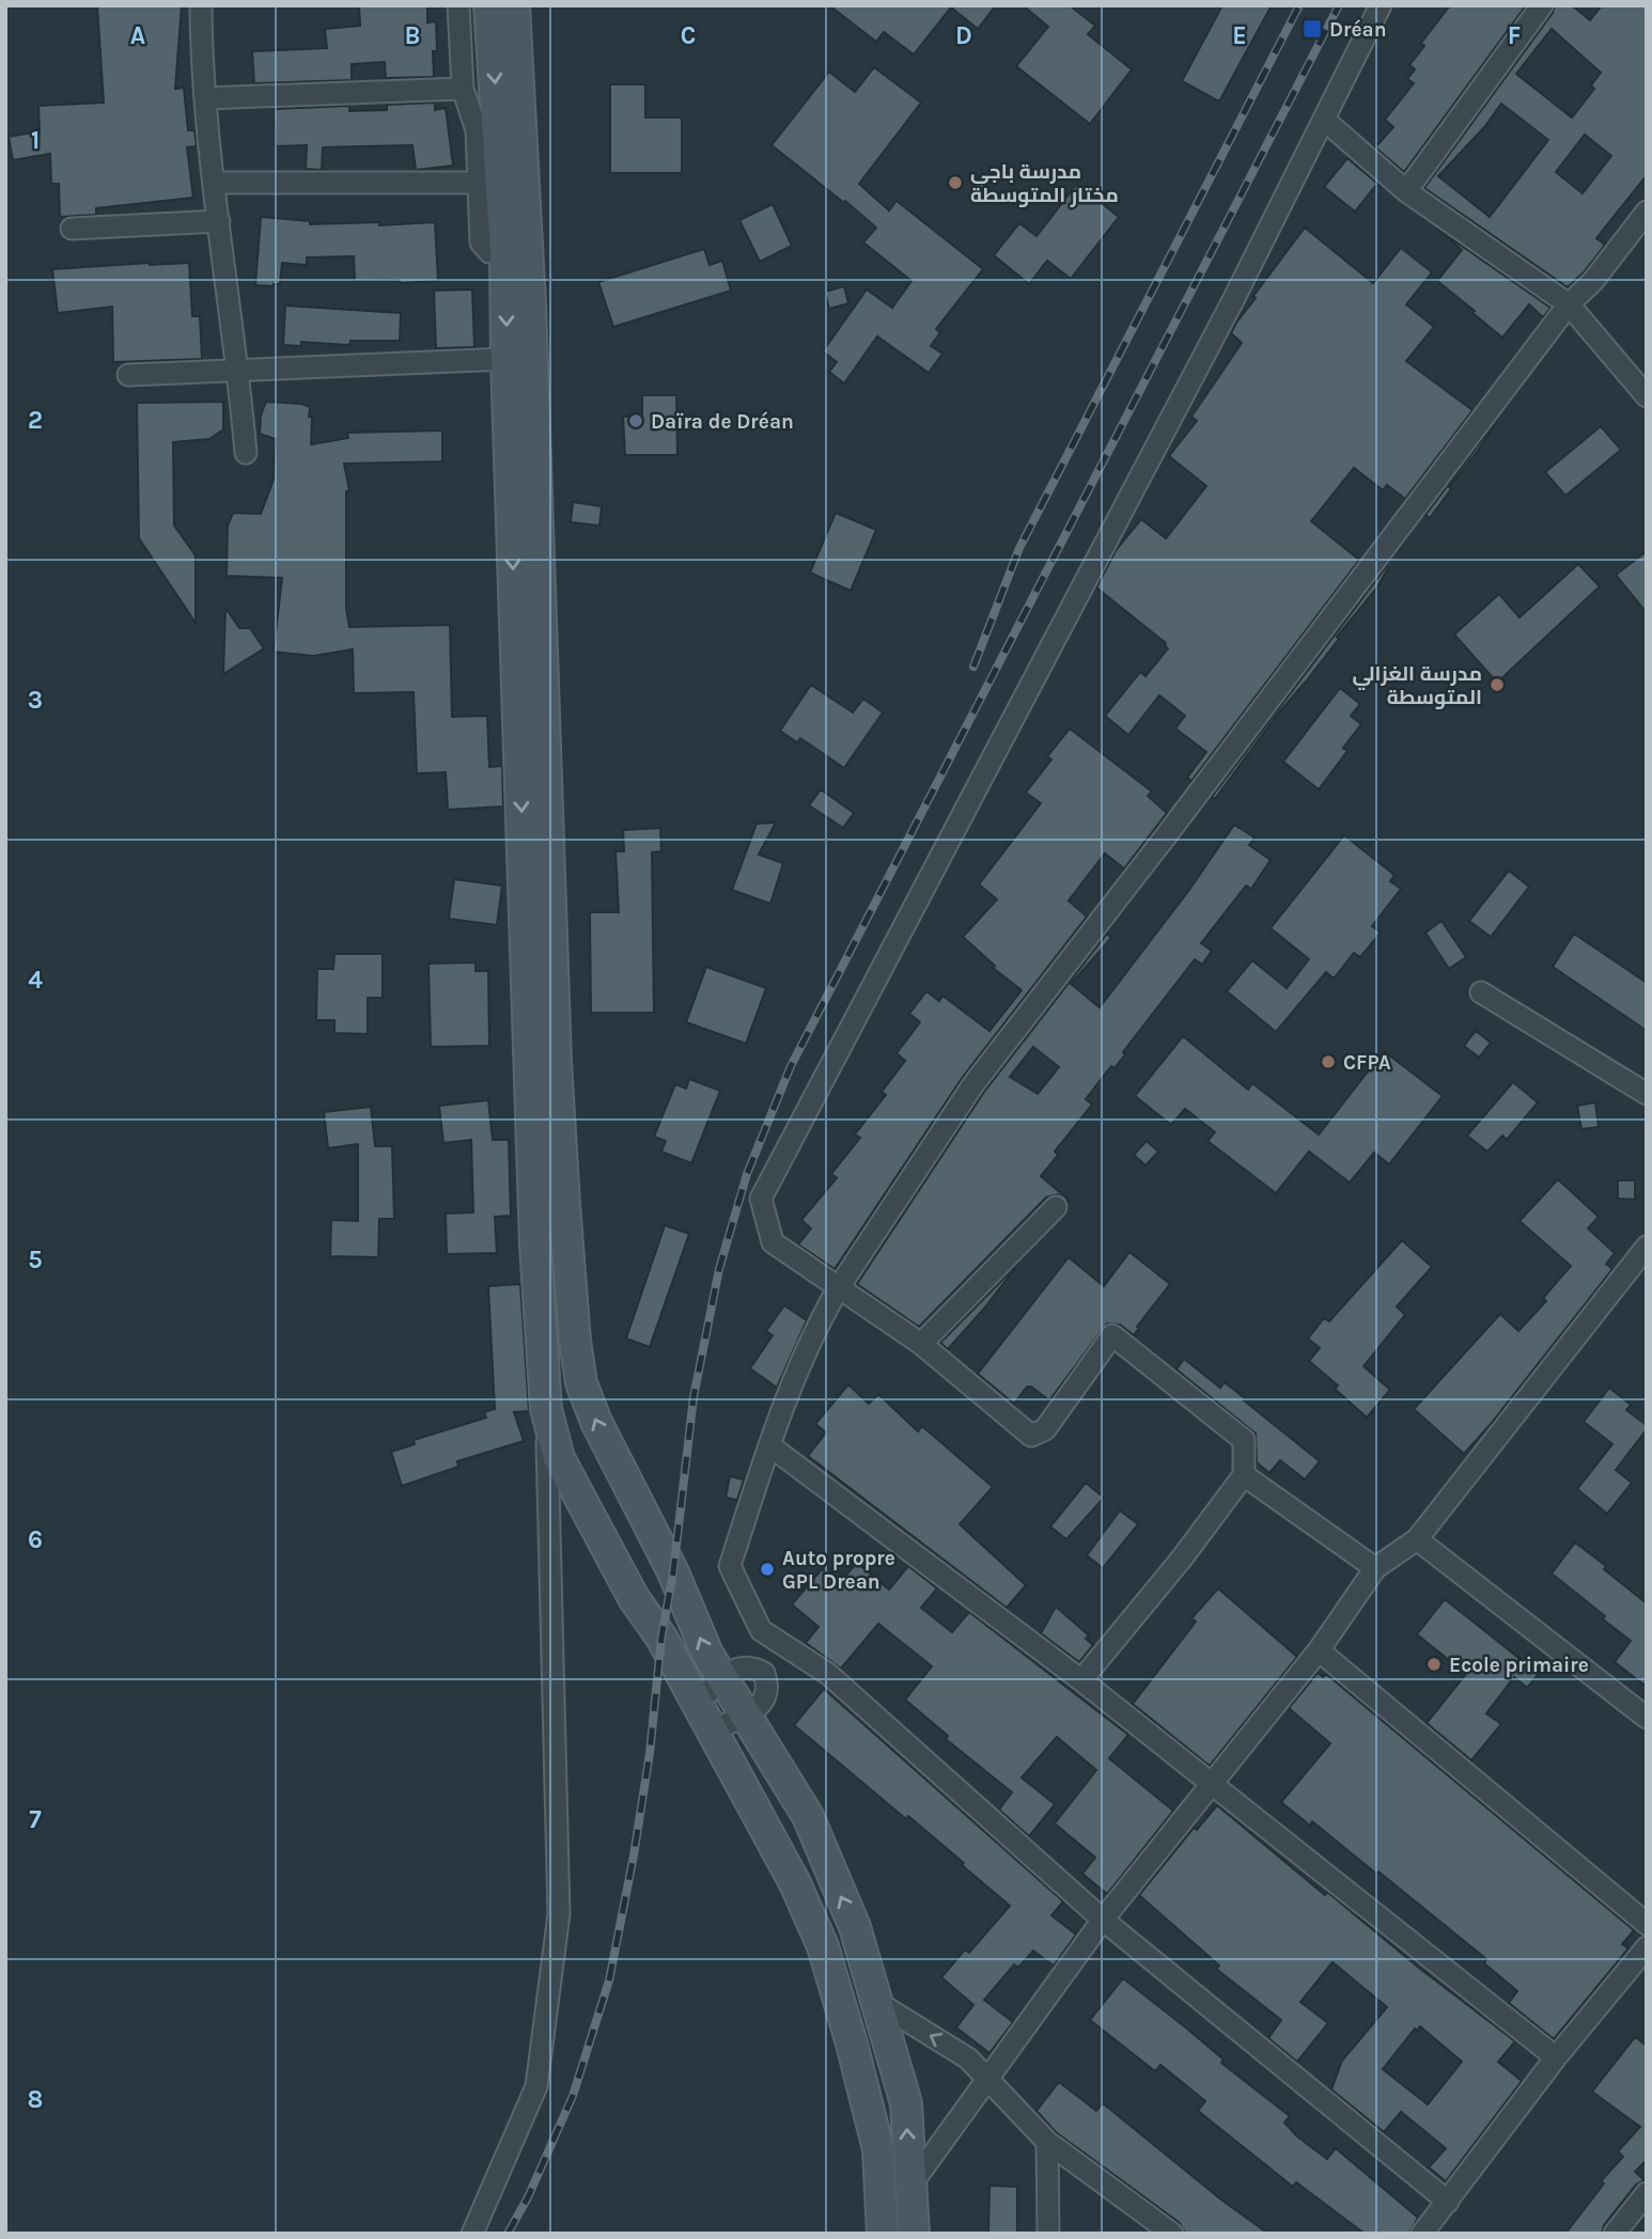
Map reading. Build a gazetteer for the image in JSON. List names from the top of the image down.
{
  "places": {
    "transit": ["Dréan"],
    "other": [
      "مدرسة باجي مختار المتوسطة",
      "Daïra de Dréan",
      "مدرسة الغزالي المتوسطة",
      "CFPA",
      "Auto propre GPL Drean",
      "Ecole primaire"
    ]
  },
  "grid": {
    "columns": [
      "A",
      "B",
      "C",
      "D",
      "E",
      "F"
    ],
    "rows": [
      "1",
      "2",
      "3",
      "4",
      "5",
      "6",
      "7",
      "8"
    ]
  }
}
